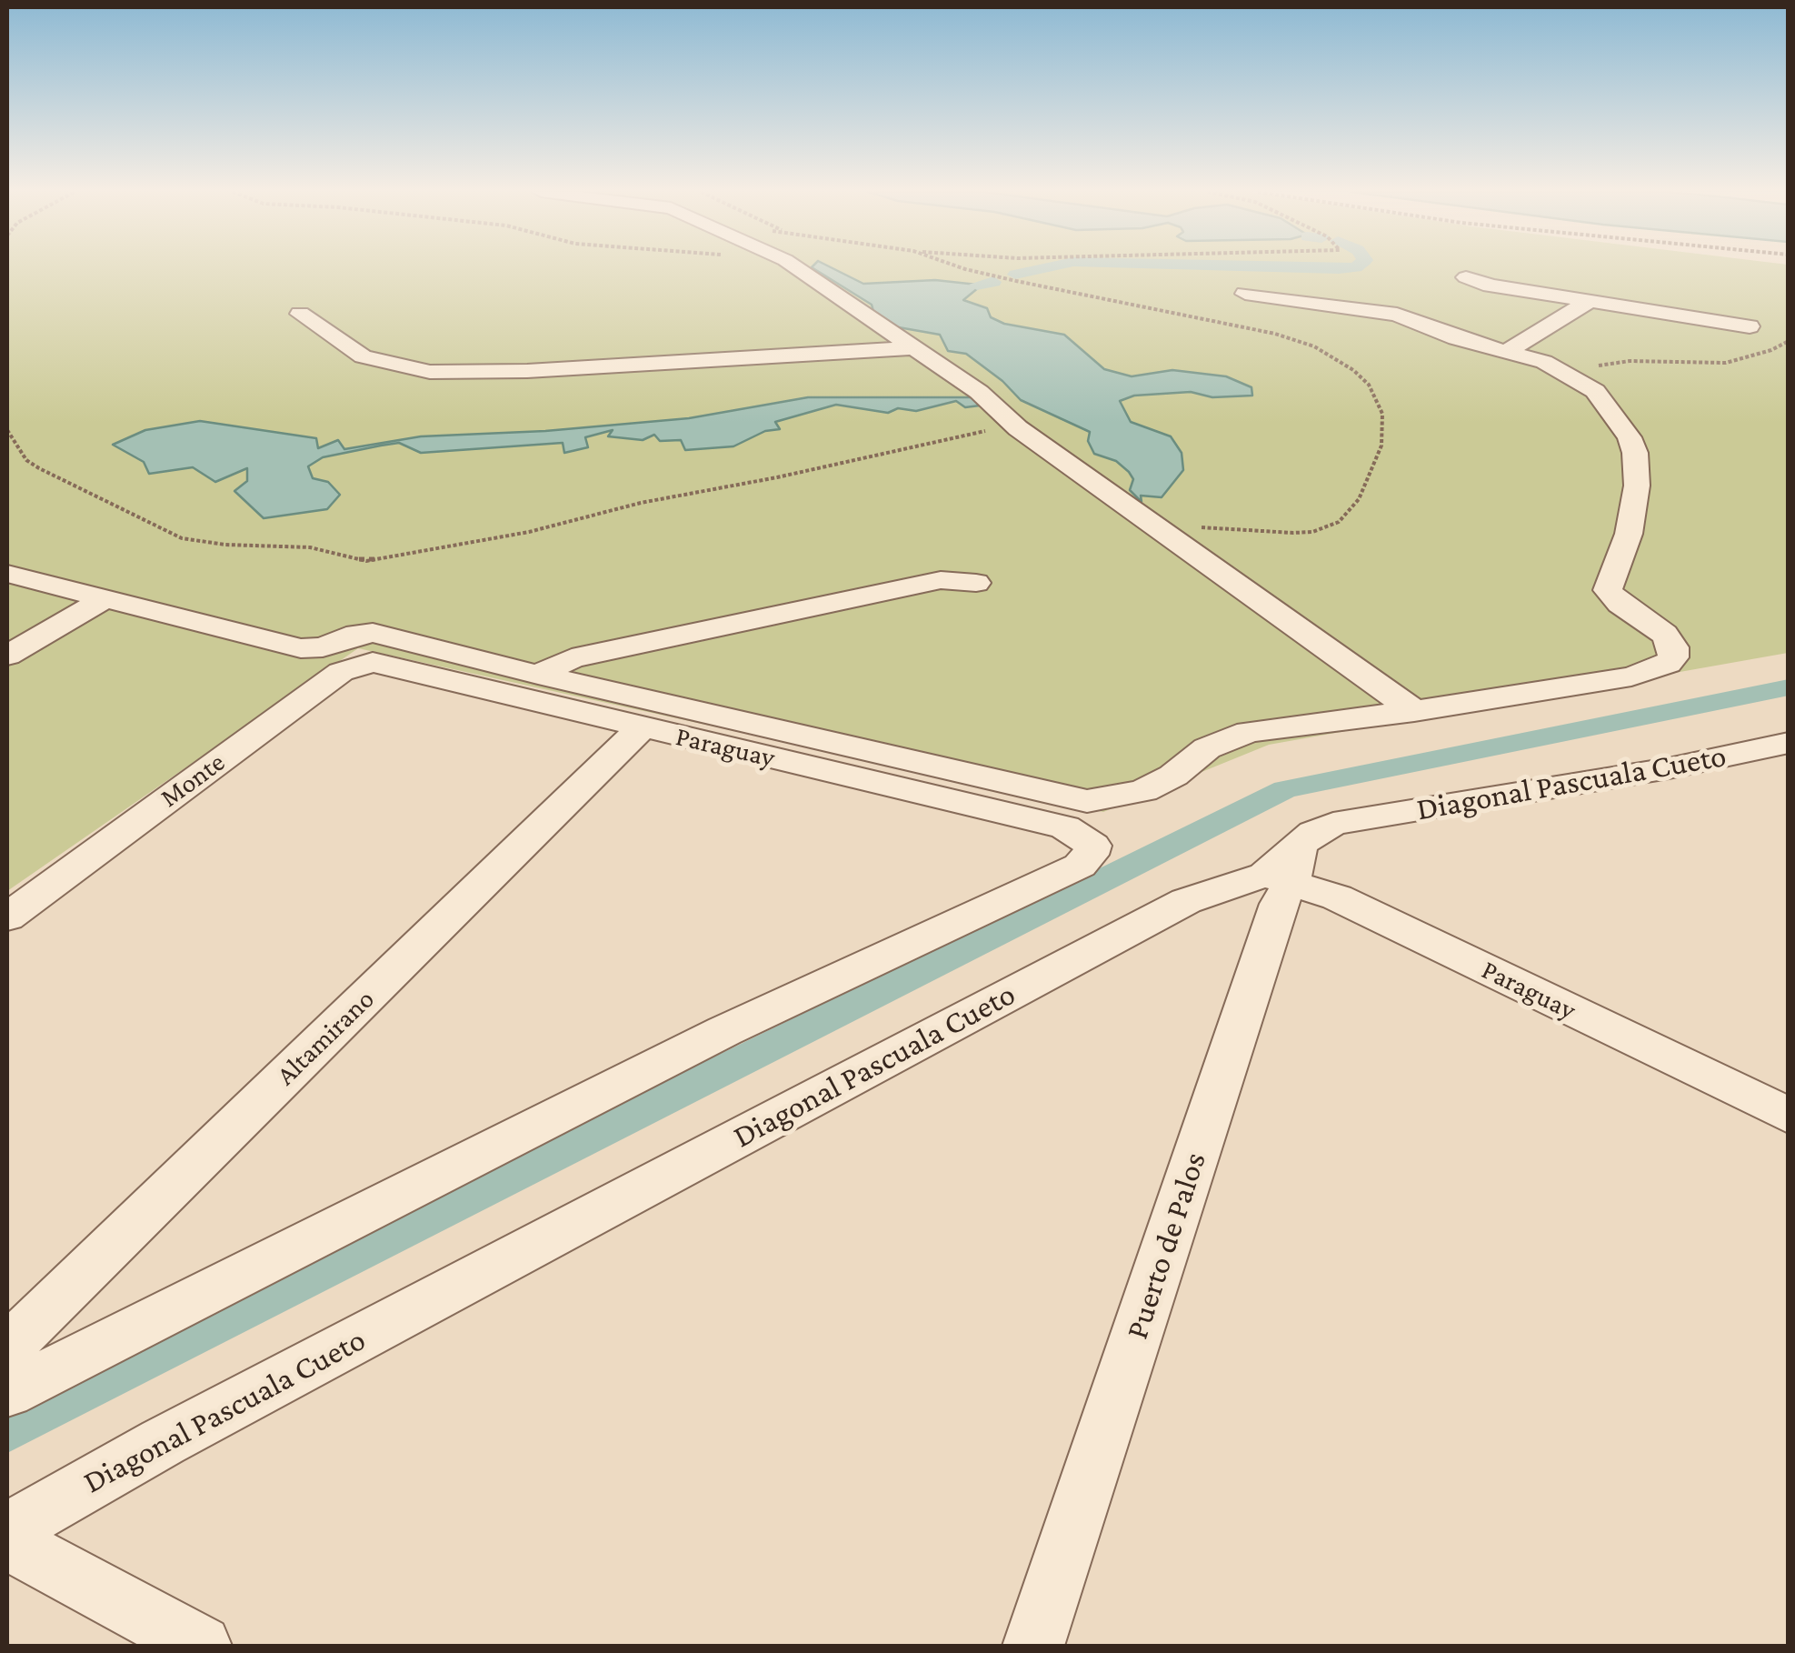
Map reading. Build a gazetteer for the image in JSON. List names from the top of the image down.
{
  "streets": {
    "street": [
      "Paraguay",
      "Monte",
      "Diagonal Pascuala Cueto",
      "Altamirano",
      "Puerto de Palos"
    ]
  },
  "crossings": [
    ["Paraguay", "Monte"],
    ["Paraguay", "Diagonal Pascuala Cueto"],
    ["Paraguay", "Altamirano"],
    ["Paraguay", "Puerto de Palos"],
    ["Diagonal Pascuala Cueto", "Puerto de Palos"]
  ]
}
